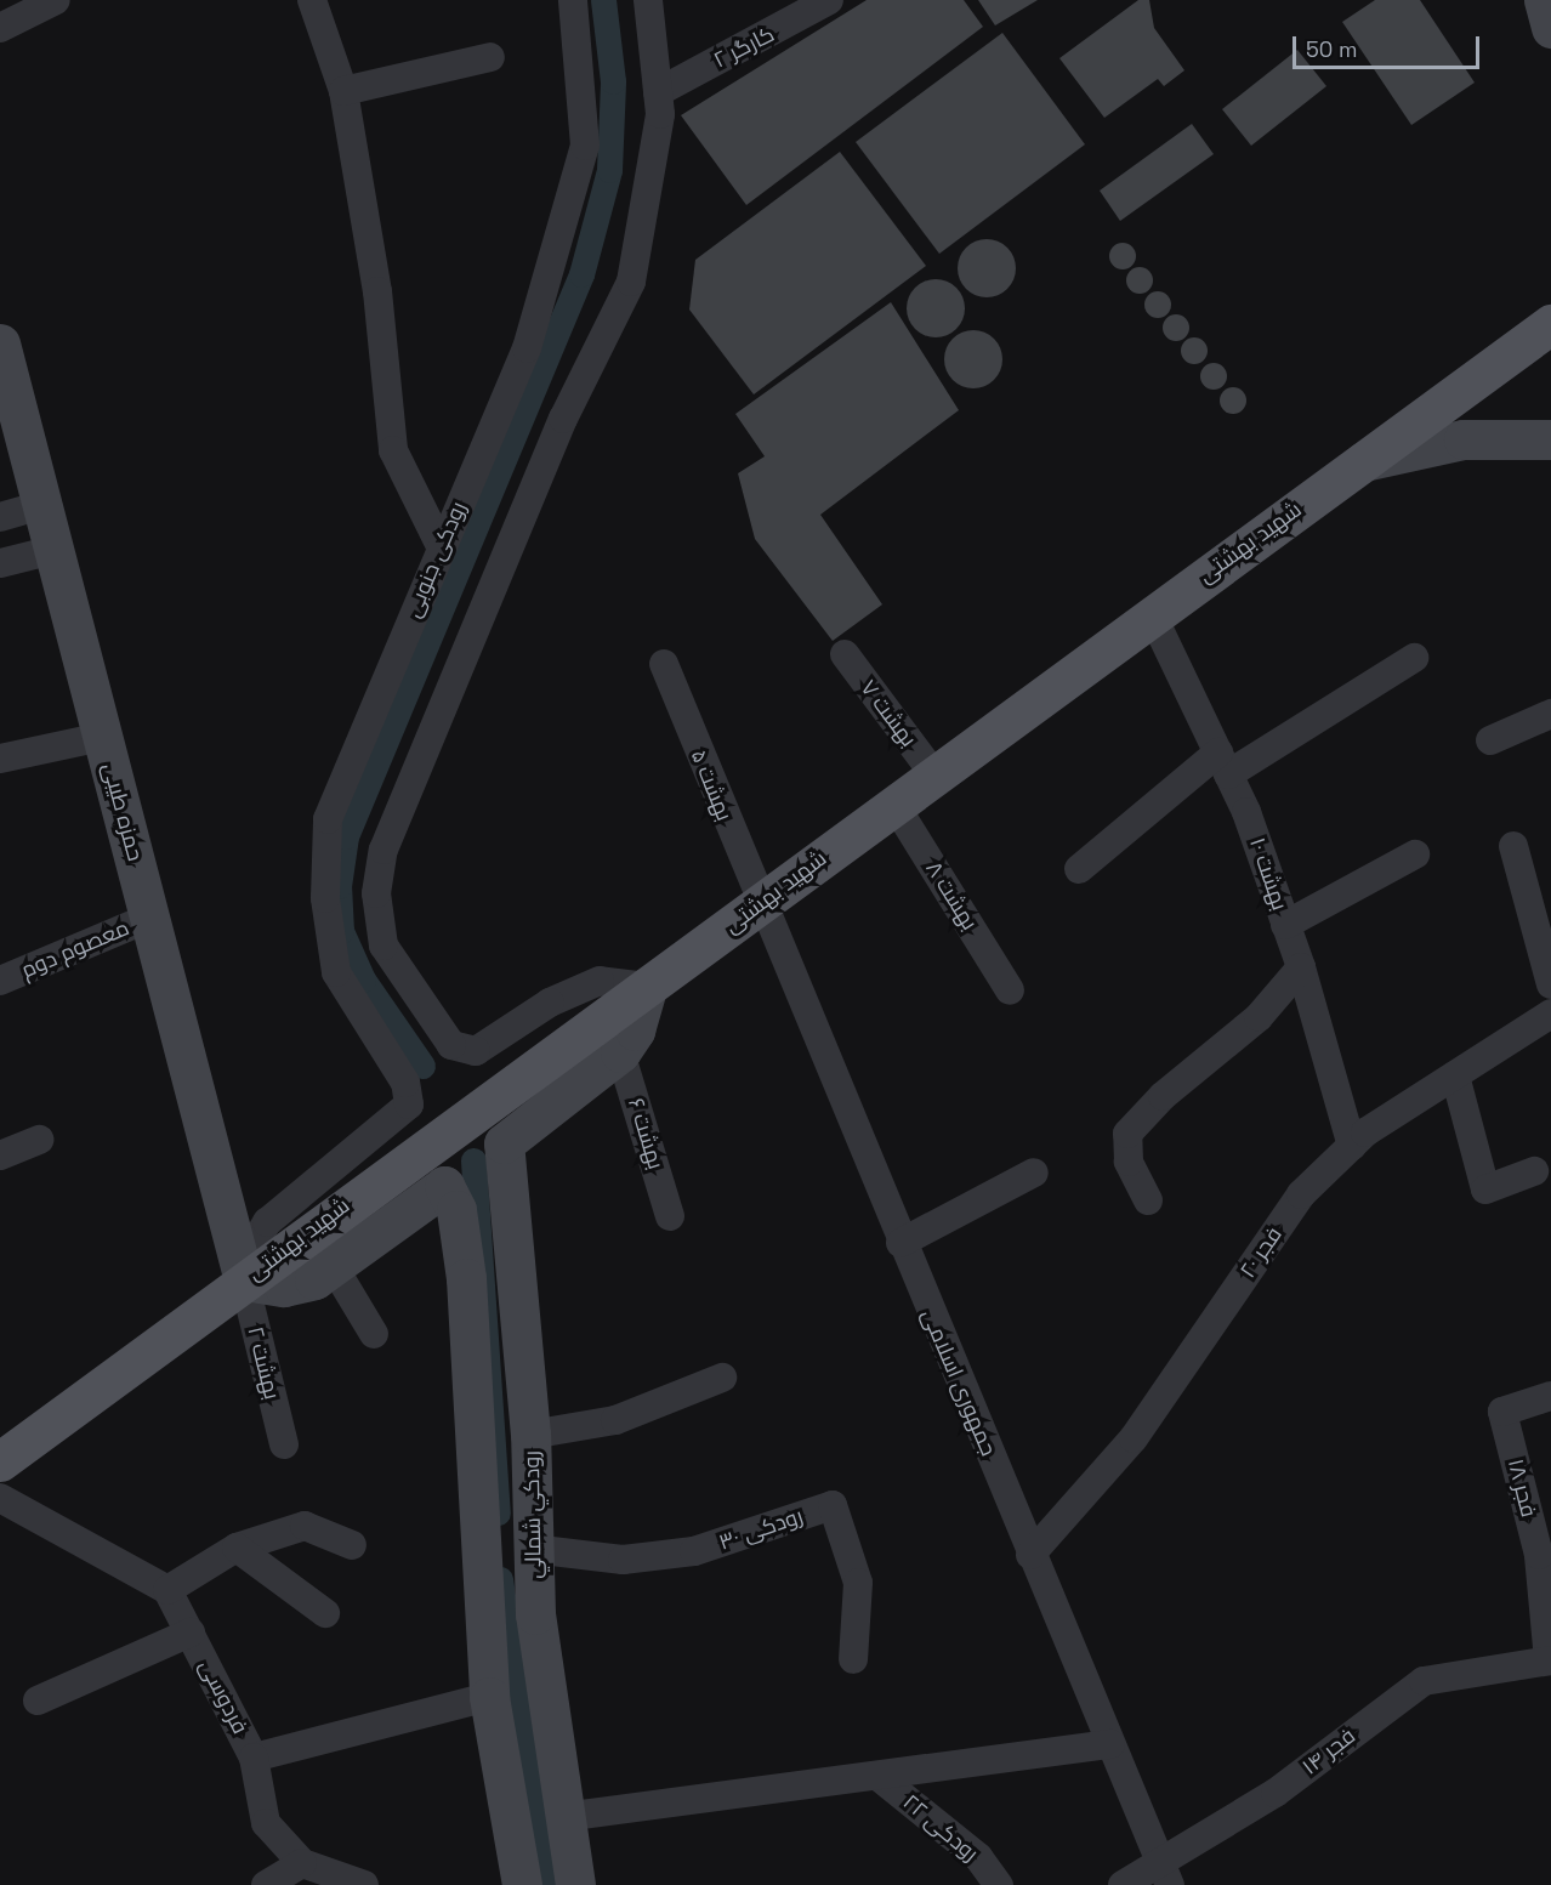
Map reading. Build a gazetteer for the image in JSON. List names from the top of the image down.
{
  "streets": {
    "main road": ["شهید بهشتی"],
    "street": [
      "کارگر ۲",
      "رودکی جنوبی",
      "بهشت ۷",
      "بهشت ۵",
      "حمزه طیبی",
      "بهشت ۱۰",
      "بهشت ۸",
      "معصوم دوم",
      "بهشت ۶",
      "فجر ۲۰",
      "بهشت ۲",
      "جمهوری اسلامی",
      "فجر ۱۸",
      "رودکي شمالي",
      "رودکی ۳۰",
      "فردوسی",
      "فجر ۱۴",
      "رودکی ۲۲"
    ]
  },
  "crossings": [
    ["شهید بهشتی", "رودکی جنوبی"],
    ["شهید بهشتی", "بهشت ۷"],
    ["شهید بهشتی", "بهشت ۵"],
    ["شهید بهشتی", "حمزه طیبی"],
    ["شهید بهشتی", "بهشت ۱۰"],
    ["شهید بهشتی", "بهشت ۸"],
    ["شهید بهشتی", "بهشت ۲"],
    ["شهید بهشتی", "جمهوری اسلامی"],
    ["رودکی جنوبی", "حمزه طیبی"],
    ["رودکی جنوبی", "بهشت ۲"],
    ["بهشت ۵", "جمهوری اسلامی"],
    ["حمزه طیبی", "معصوم دوم"],
    ["حمزه طیبی", "بهشت ۲"],
    ["بهشت ۱۰", "فجر ۲۰"],
    ["بهشت ۶", "رودکي شمالي"],
    ["فجر ۲۰", "جمهوری اسلامی"],
    ["جمهوری اسلامی", "فجر ۱۴"],
    ["فجر ۱۸", "فجر ۱۴"],
    ["رودکي شمالي", "رودکی ۳۰"]
  ],
  "scale_bar": "50 m"
}
